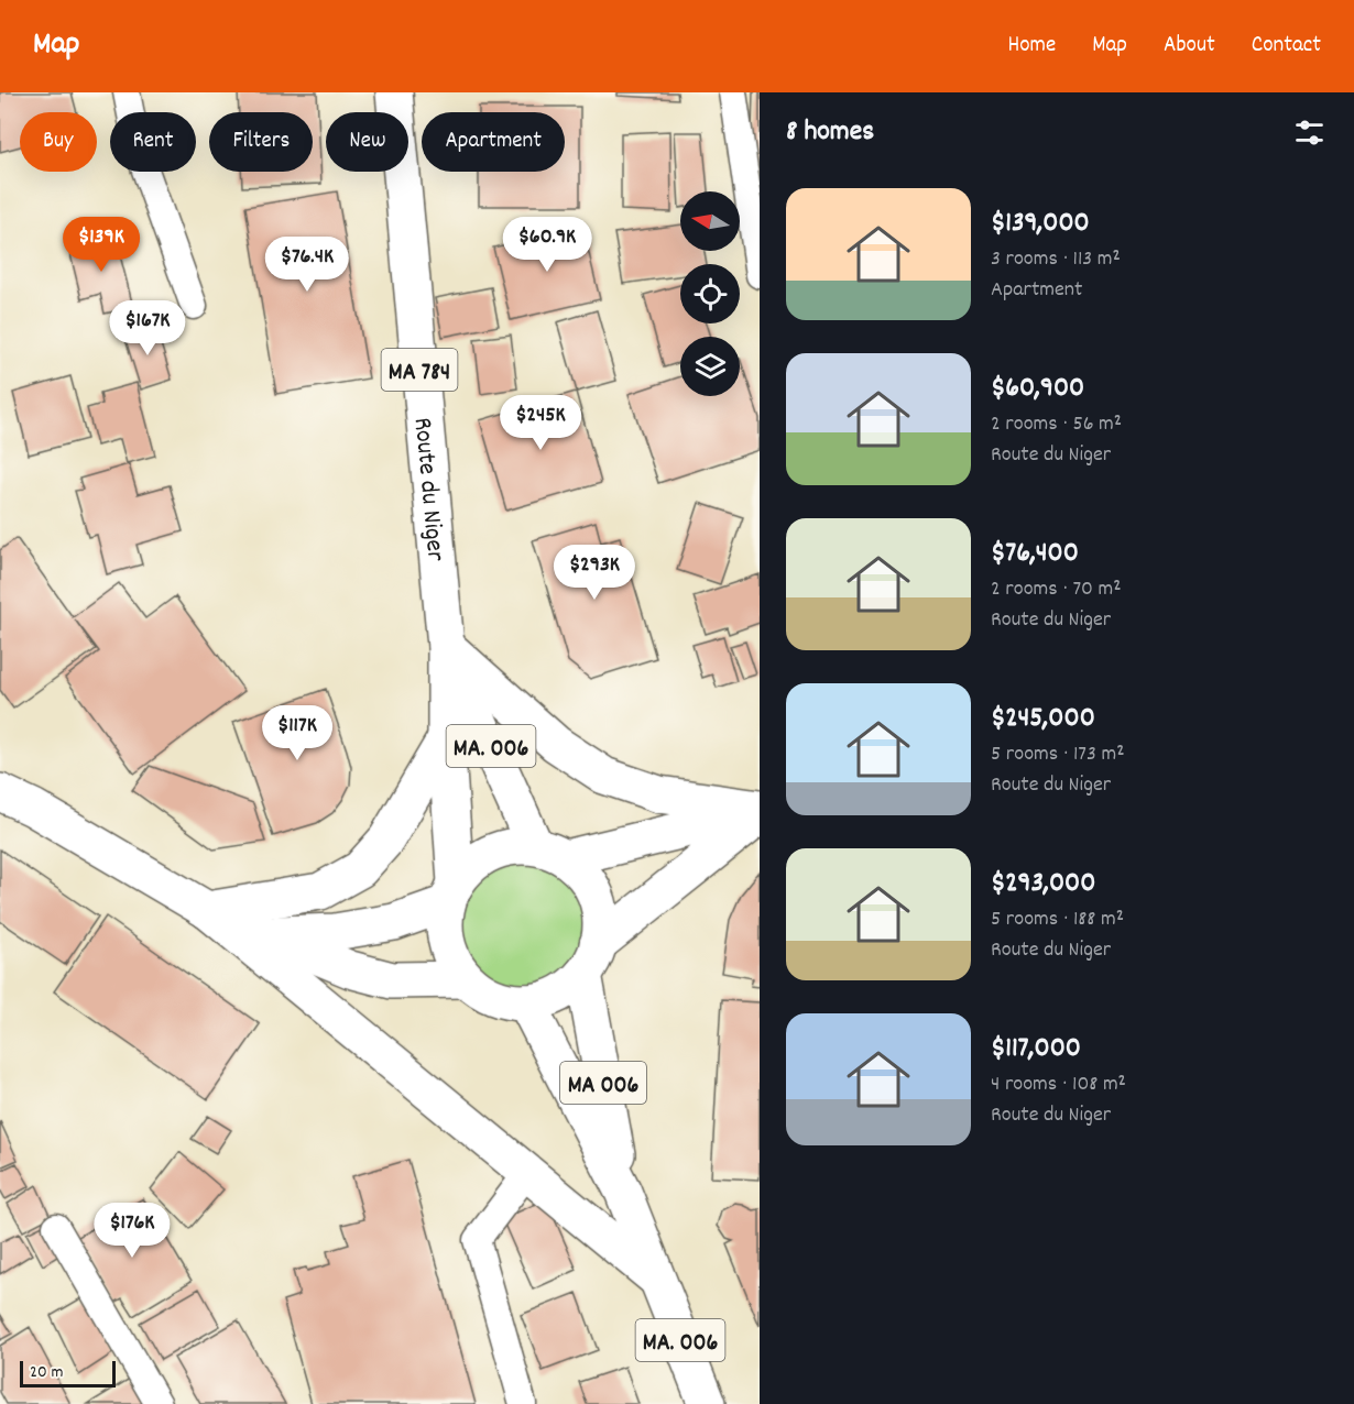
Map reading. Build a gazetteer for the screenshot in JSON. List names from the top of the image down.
{
  "streets": {
    "main road": [
      "MA 784",
      "Route du Niger",
      "MA. 006",
      "MA 006"
    ]
  },
  "crossings": [
    ["Route du Niger", "MA 006"]
  ],
  "scale_bar": "20 m",
  "north": "left",
  "page": {
    "header": "Map",
    "nav": [
      "Home",
      "Map",
      "About",
      "Contact"
    ],
    "heading": "8 homes",
    "chip": [
      "Buy",
      "Rent",
      "Filters",
      "New",
      "Apartment"
    ],
    "list": [
      {
        "name": "$139,000",
        "note": "3 rooms · 113 m² · Apartment"
      },
      {
        "name": "$60,900",
        "note": "2 rooms · 56 m² · Route du Niger"
      },
      {
        "name": "$76,400",
        "note": "2 rooms · 70 m² · Route du Niger"
      },
      {
        "name": "$245,000",
        "note": "5 rooms · 173 m² · Route du Niger"
      },
      {
        "name": "$293,000",
        "note": "5 rooms · 188 m² · Route du Niger"
      },
      {
        "name": "$117,000",
        "note": "4 rooms · 108 m² · Route du Niger"
      }
    ],
    "price": [
      "$139K",
      "$60.9K",
      "$76.4K",
      "$167K",
      "$245K",
      "$293K",
      "$117K",
      "$176K"
    ],
    "scale": "20 m"
  }
}
